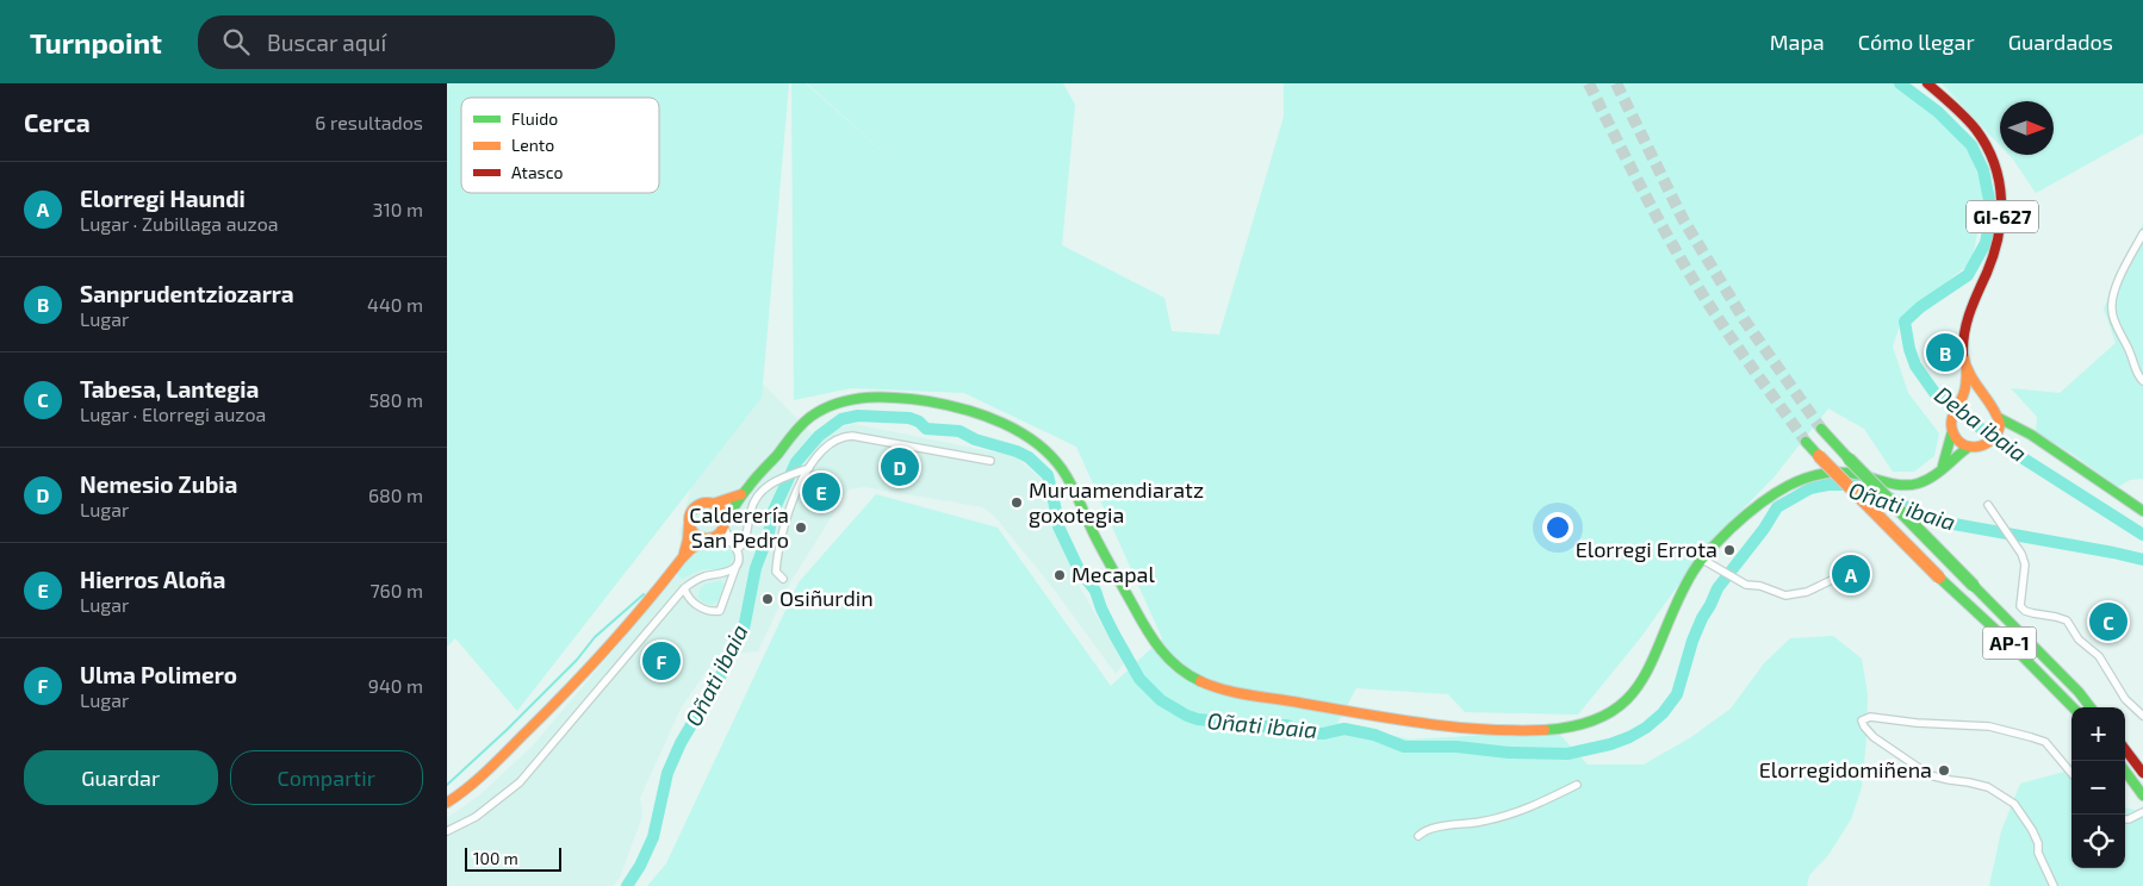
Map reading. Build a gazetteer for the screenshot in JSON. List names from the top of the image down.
{
  "streets": {
    "main road": ["GI-627", "AP-1"]
  },
  "water": ["Deba ibaia", "Oñati ibaia"],
  "places": [
    "Muruamendiaratz goxotegia",
    "Calderería San Pedro",
    "Elorregi Errota",
    "Mecapal",
    "Osiñurdin",
    "Elorregidomiñena"
  ],
  "legend": ["Fluido", "Lento", "Atasco"],
  "scale_bar": "100 m",
  "north": "right",
  "page": {
    "header": "Turnpoint",
    "search": "Buscar aquí",
    "nav": ["Mapa", "Cómo llegar", "Guardados"],
    "heading": ["Cerca", "6 resultados"],
    "list": [
      {
        "mark": "A",
        "name": "Elorregi Haundi",
        "note": "Lugar · Zubillaga auzoa",
        "value": "310 m"
      },
      {
        "mark": "B",
        "name": "Sanprudentziozarra",
        "note": "Lugar",
        "value": "440 m"
      },
      {
        "mark": "C",
        "name": "Tabesa, Lantegia",
        "note": "Lugar · Elorregi auzoa",
        "value": "580 m"
      },
      {
        "mark": "D",
        "name": "Nemesio Zubia",
        "note": "Lugar",
        "value": "680 m"
      },
      {
        "mark": "E",
        "name": "Hierros Aloña",
        "note": "Lugar",
        "value": "760 m"
      },
      {
        "mark": "F",
        "name": "Ulma Polimero",
        "note": "Lugar",
        "value": "940 m"
      }
    ],
    "pins": [
      "B",
      "D",
      "E",
      "A",
      "C",
      "F"
    ],
    "map_buttons": ["+", "−"],
    "buttons": ["Guardar", "Compartir"],
    "scale": "100 m"
  }
}
